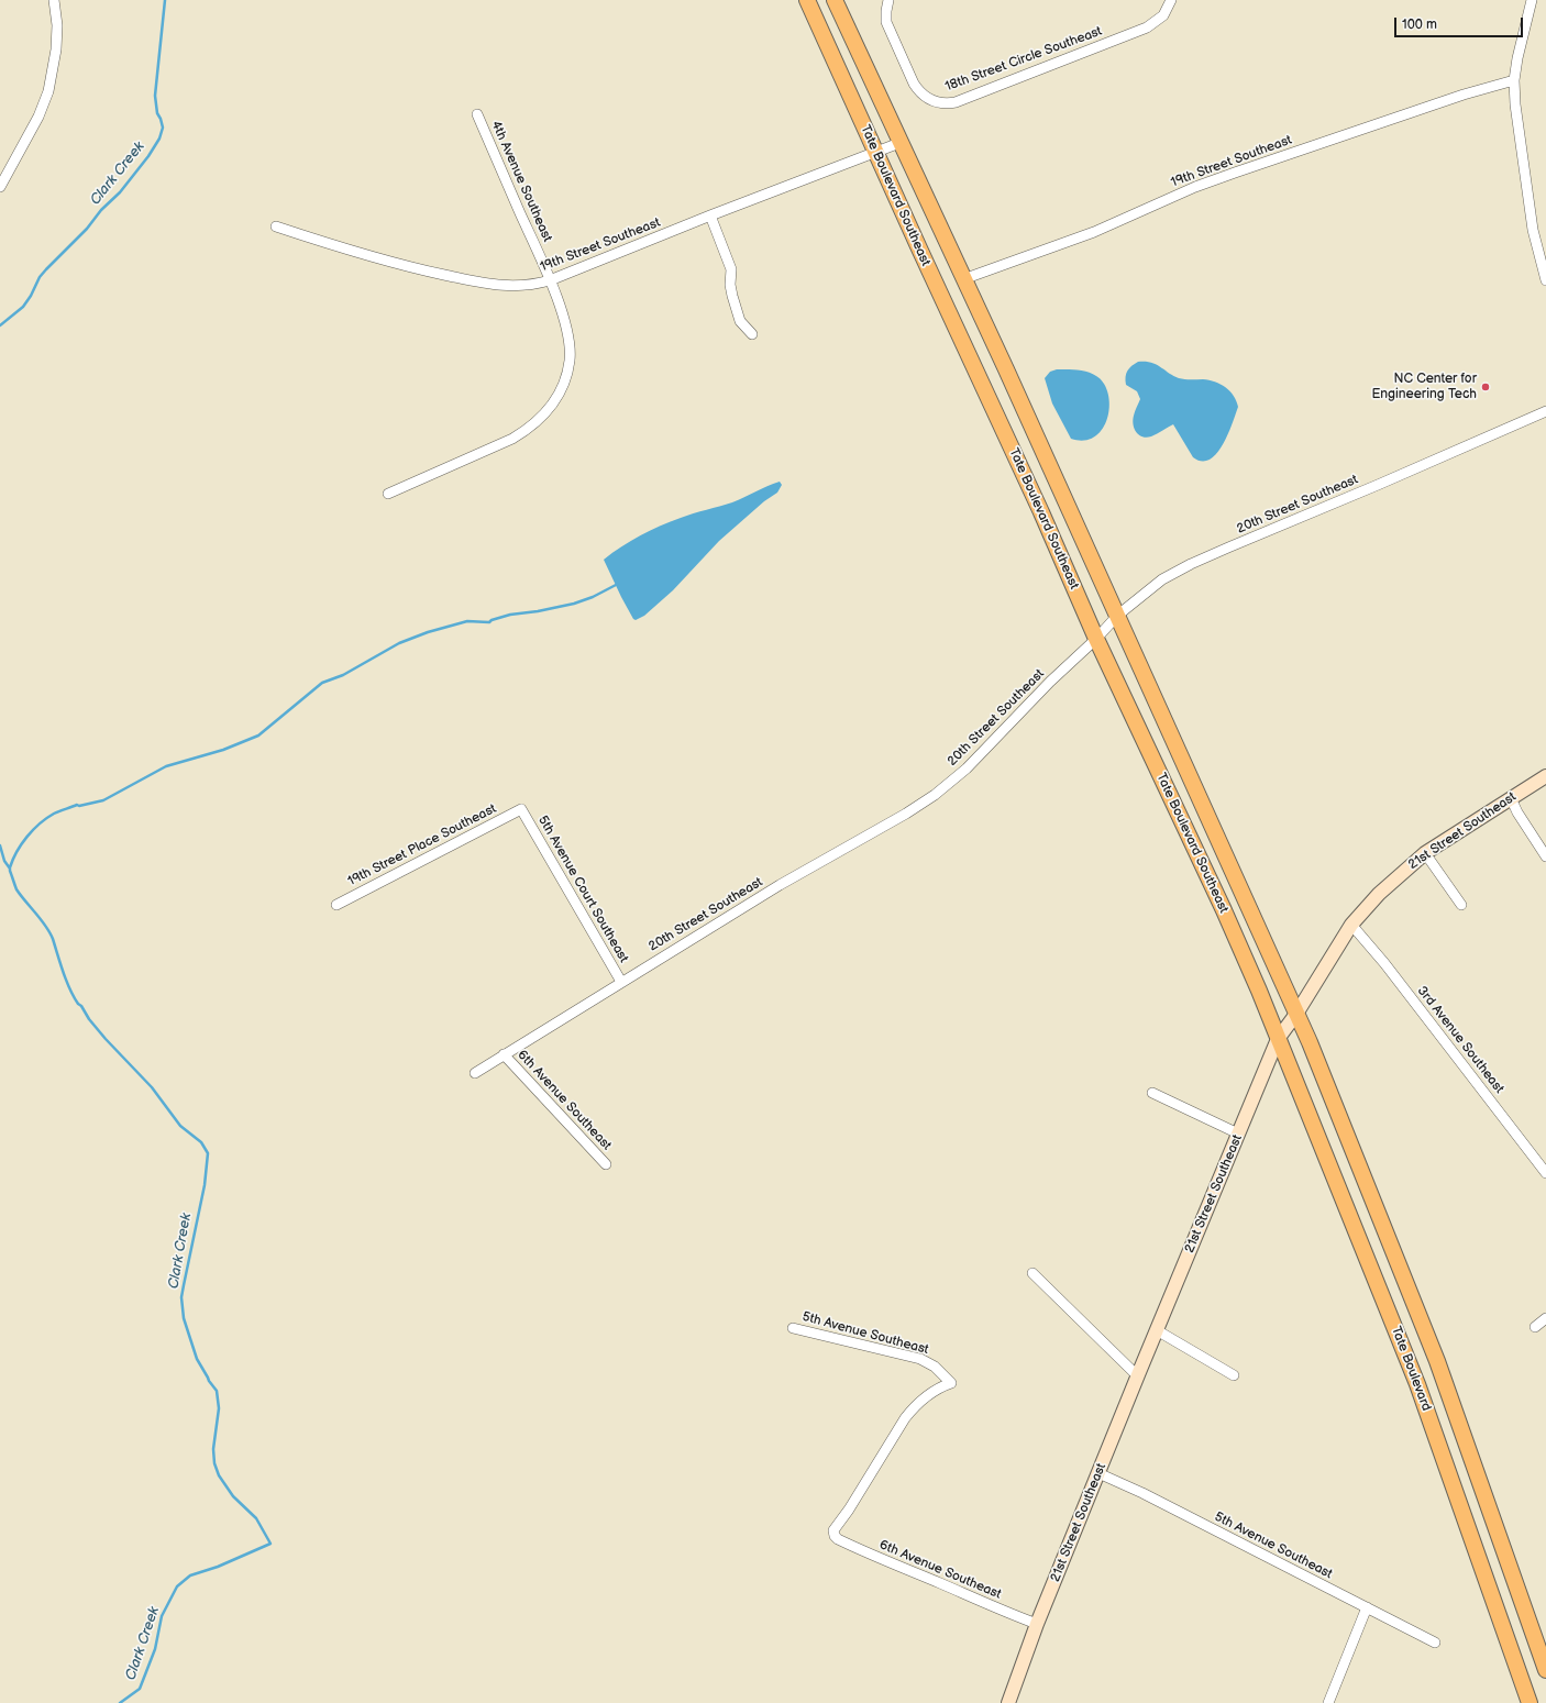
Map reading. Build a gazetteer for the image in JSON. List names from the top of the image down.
{
  "streets": {
    "main road": ["Tate Boulevard Southeast", "Tate Boulevard"],
    "street": [
      "18th Street Circle Southeast",
      "19th Street Southeast",
      "4th Avenue Southeast",
      "20th Street Southeast",
      "21st Street Southeast",
      "19th Street Place Southeast",
      "5th Avenue Court Southeast",
      "3rd Avenue Southeast",
      "6th Avenue Southeast",
      "5th Avenue Southeast"
    ]
  },
  "crossings": [
    ["19th Street Southeast", "4th Avenue Southeast"],
    ["19th Street Southeast", "Tate Boulevard Southeast"],
    ["Tate Boulevard Southeast", "20th Street Southeast"],
    ["Tate Boulevard Southeast", "21st Street Southeast"],
    ["Tate Boulevard Southeast", "Tate Boulevard"],
    ["20th Street Southeast", "5th Avenue Court Southeast"],
    ["20th Street Southeast", "6th Avenue Southeast"],
    ["21st Street Southeast", "3rd Avenue Southeast"],
    ["21st Street Southeast", "6th Avenue Southeast"],
    ["21st Street Southeast", "5th Avenue Southeast"],
    ["21st Street Southeast", "Tate Boulevard"],
    ["19th Street Place Southeast", "5th Avenue Court Southeast"],
    ["6th Avenue Southeast", "5th Avenue Southeast"]
  ],
  "water": ["Clark Creek"],
  "places": ["NC Center for Engineering Tech"],
  "scale_bar": "100 m"
}
